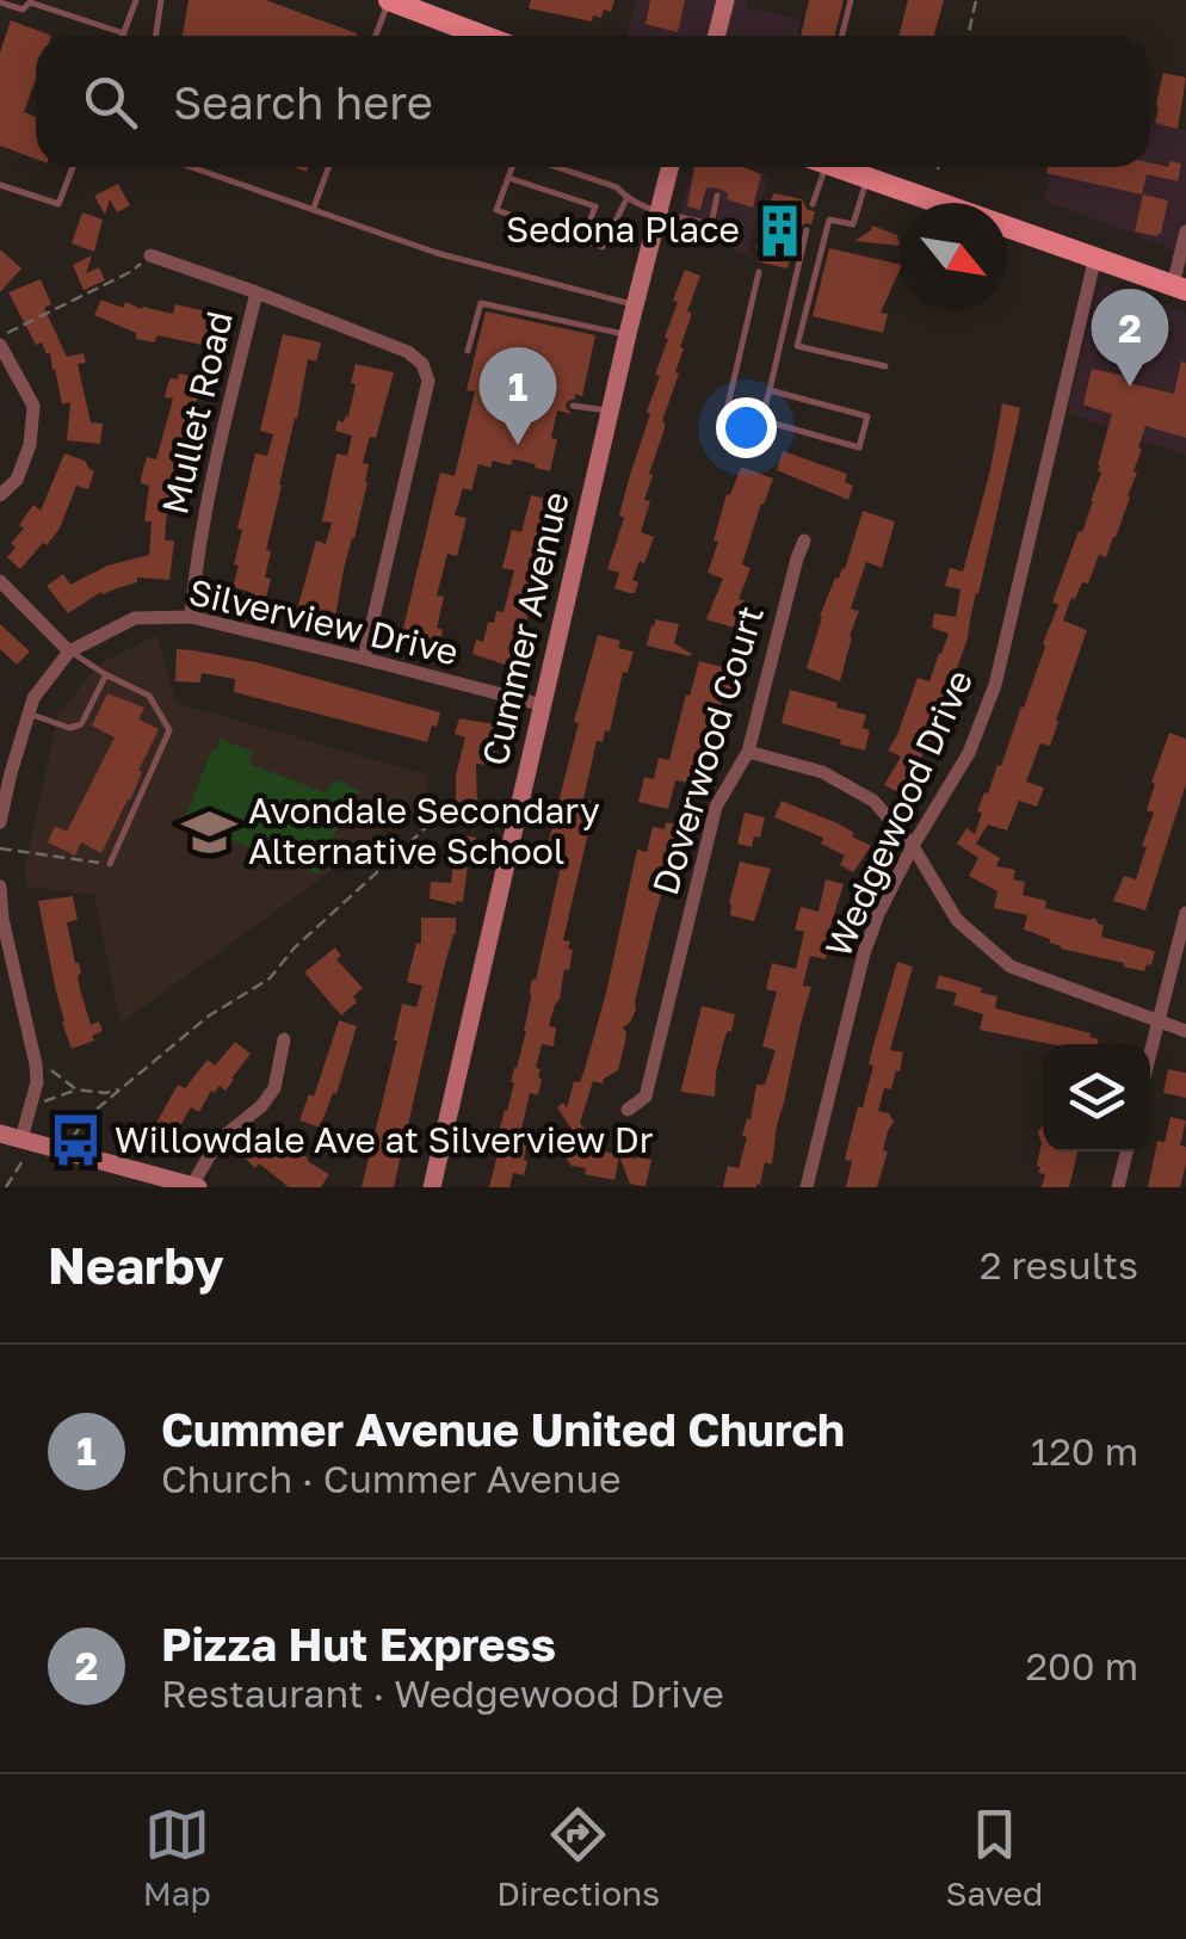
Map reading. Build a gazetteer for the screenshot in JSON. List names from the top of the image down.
{
  "streets": {
    "street": [
      "Mullet Road",
      "Silverview Drive",
      "Cummer Avenue",
      "Doverwood Court",
      "Wedgewood Drive"
    ]
  },
  "crossings": [
    ["Mullet Road", "Silverview Drive"],
    ["Silverview Drive", "Cummer Avenue"]
  ],
  "places": {
    "building": ["Sedona Place"],
    "school or university": ["Avondale Secondary Alternative School"],
    "bus stop": ["Willowdale Ave at Silverview Dr"]
  },
  "north": "bottom right",
  "page": {
    "search": "Search here",
    "pins": ["2", "1"],
    "heading": ["Nearby", "2 results"],
    "list": [
      {
        "mark": "1",
        "name": "Cummer Avenue United Church",
        "note": "Church · Cummer Avenue",
        "value": "120 m"
      },
      {
        "mark": "2",
        "name": "Pizza Hut Express",
        "note": "Restaurant · Wedgewood Drive",
        "value": "200 m"
      }
    ],
    "nav": ["Map", "Directions", "Saved"]
  }
}
